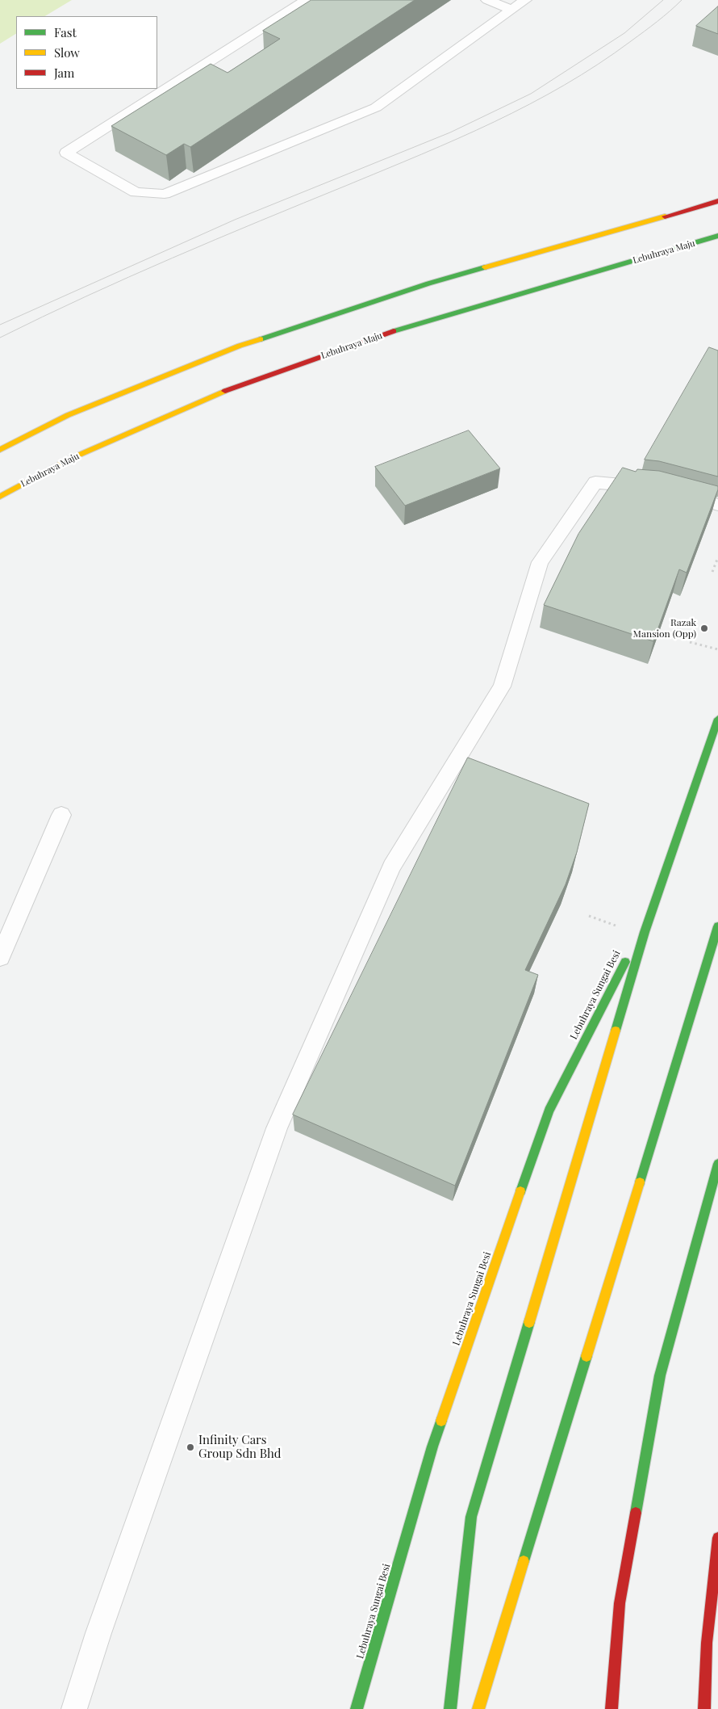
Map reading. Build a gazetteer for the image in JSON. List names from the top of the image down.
{
  "streets": {
    "highway": ["Lebuhraya Maju", "Lebuhraya Sungai Besi"]
  },
  "places": ["Razak Mansion (Opp)", "Infinity Cars Group Sdn Bhd"],
  "legend": ["Fast", "Slow", "Jam"]
}
